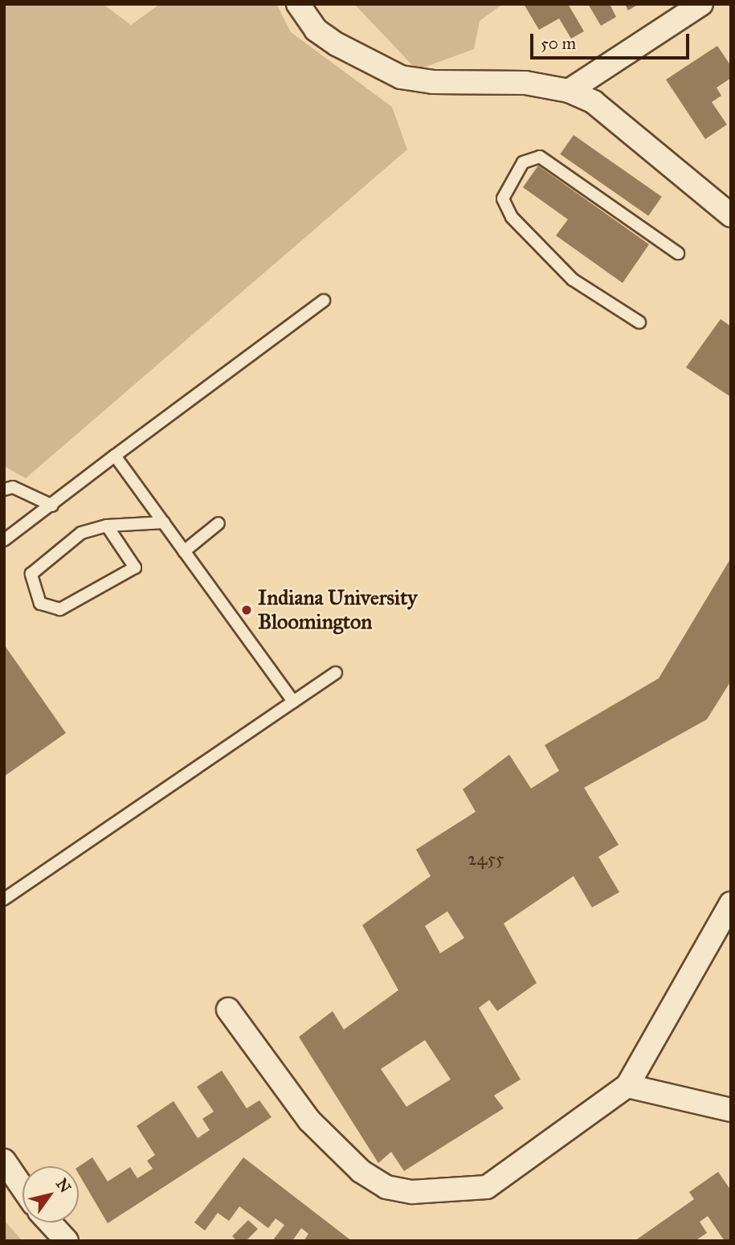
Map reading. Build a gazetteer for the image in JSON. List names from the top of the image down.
{
  "places": ["Indiana University Bloomington"],
  "house_numbers": ["2455"],
  "scale_bar": "50 m",
  "north": "top right"
}
